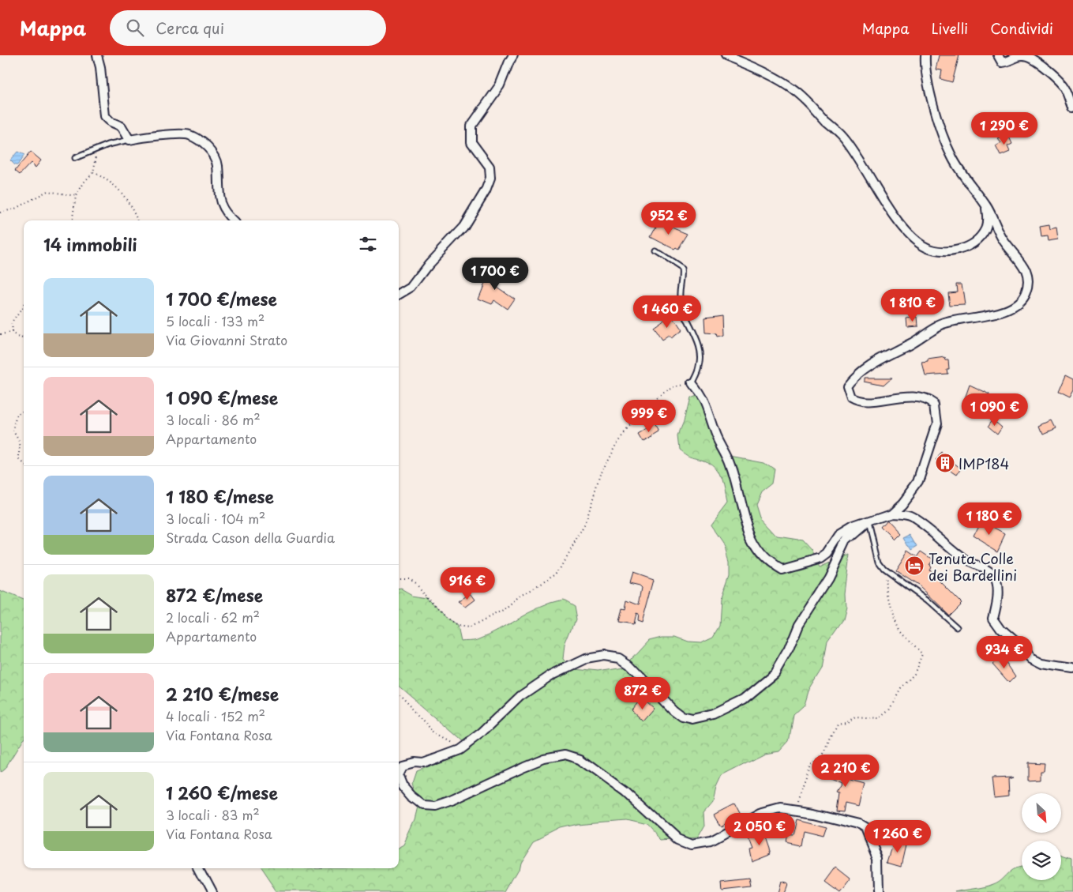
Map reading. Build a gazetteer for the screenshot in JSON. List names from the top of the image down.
{
  "places": {
    "building": ["IMP184"],
    "hotel": ["Tenuta Colle dei Bardellini"]
  },
  "north": "bottom right",
  "page": {
    "header": "Mappa",
    "search": "Cerca qui",
    "nav": ["Mappa", "Livelli", "Condividi"],
    "price": [
      "1 290 €",
      "952 €",
      "1 700 €",
      "1 810 €",
      "1 460 €",
      "1 090 €",
      "999 €",
      "1 180 €",
      "916 €",
      "934 €",
      "872 €",
      "2 210 €",
      "2 050 €",
      "1 260 €"
    ],
    "heading": "14 immobili",
    "list": [
      {
        "name": "1 700 €/mese",
        "note": "5 locali · 133 m² · Via Giovanni Strato"
      },
      {
        "name": "1 090 €/mese",
        "note": "3 locali · 86 m² · Appartamento"
      },
      {
        "name": "1 180 €/mese",
        "note": "3 locali · 104 m² · Strada Cason della Guardia"
      },
      {
        "name": "872 €/mese",
        "note": "2 locali · 62 m² · Appartamento"
      },
      {
        "name": "2 210 €/mese",
        "note": "4 locali · 152 m² · Via Fontana Rosa"
      },
      {
        "name": "1 260 €/mese",
        "note": "3 locali · 83 m² · Via Fontana Rosa"
      }
    ]
  }
}
